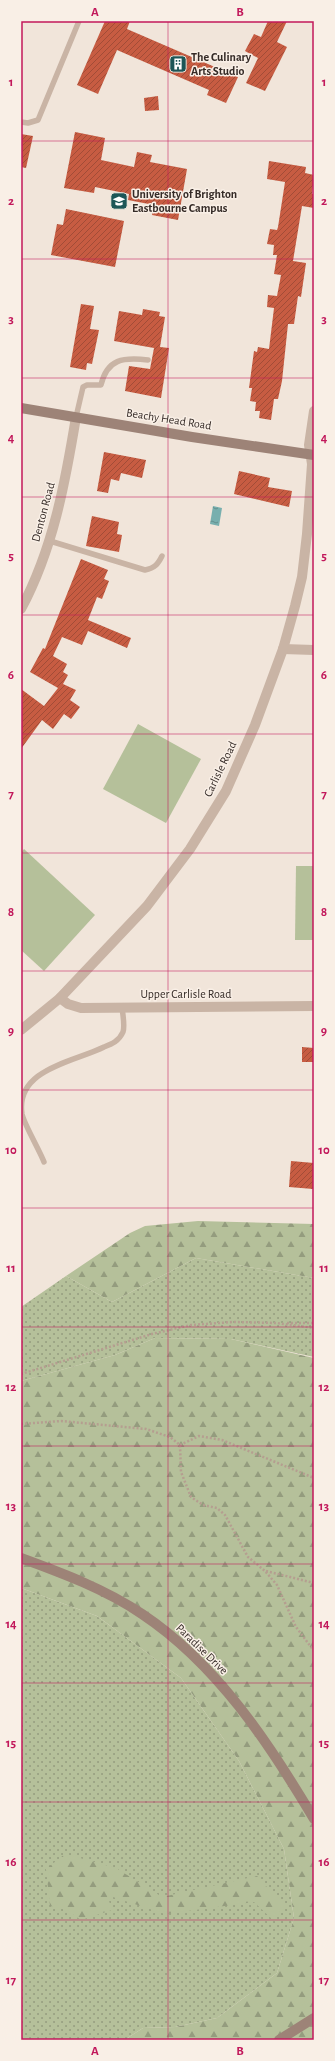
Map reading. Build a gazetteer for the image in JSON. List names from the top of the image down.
{
  "streets": {
    "street": [
      "Beachy Head Road",
      "Denton Road",
      "Carlisle Road",
      "Upper Carlisle Road",
      "Paradise Drive"
    ]
  },
  "crossings": [
    ["Beachy Head Road", "Denton Road"],
    ["Beachy Head Road", "Carlisle Road"],
    ["Carlisle Road", "Upper Carlisle Road"]
  ],
  "places": {
    "building": ["The Culinary Arts Studio"],
    "school or university": ["University of Brighton Eastbourne Campus"]
  },
  "grid": {
    "columns": ["A", "B"],
    "rows": [
      "1",
      "2",
      "3",
      "4",
      "5",
      "6",
      "7",
      "8",
      "9",
      "10",
      "11",
      "12",
      "13",
      "14",
      "15",
      "16",
      "17"
    ]
  }
}
